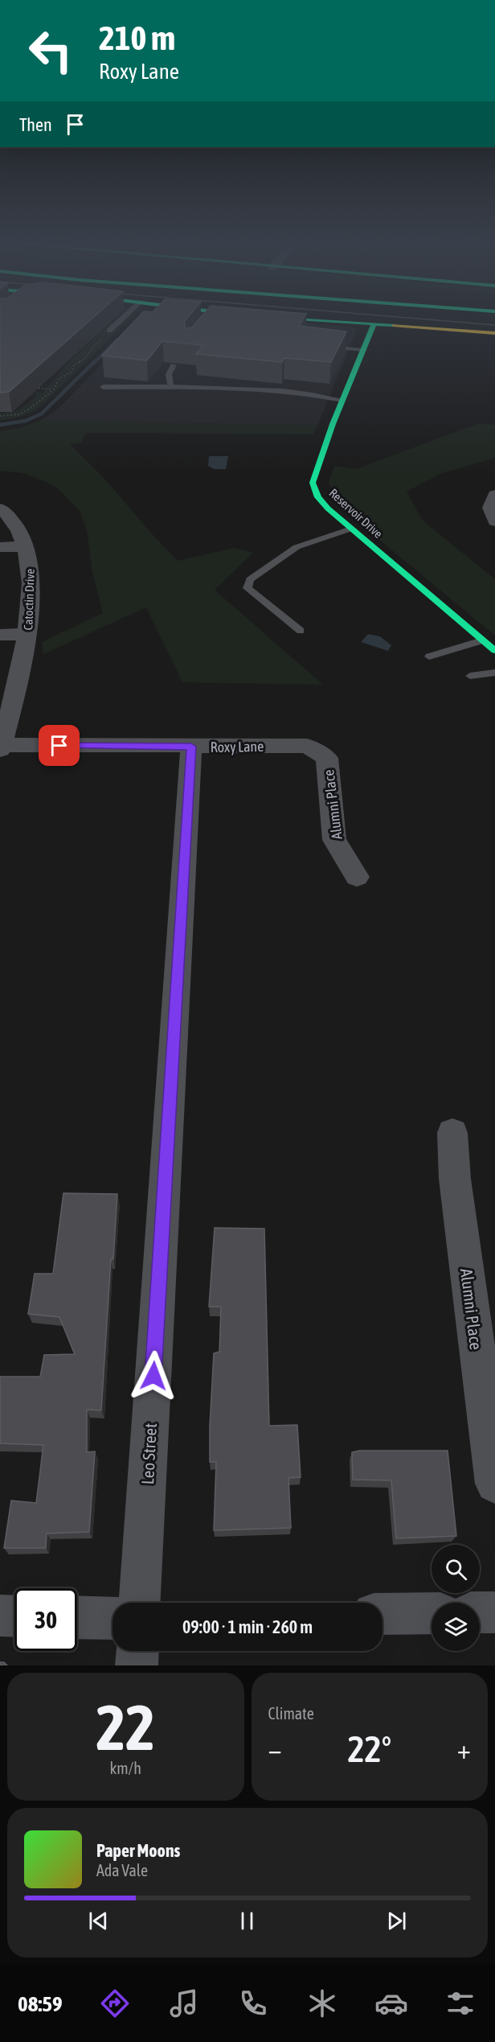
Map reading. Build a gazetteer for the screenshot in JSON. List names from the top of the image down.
{
  "streets": {
    "main road": ["Reservoir Drive"],
    "street": [
      "Catoctin Drive",
      "Roxy Lane",
      "Alumni Place",
      "Leo Street"
    ]
  },
  "crossings": [
    ["Catoctin Drive", "Roxy Lane"],
    ["Roxy Lane", "Alumni Place"],
    ["Roxy Lane", "Leo Street"]
  ],
  "page": {
    "turn": ["210 m", "Roxy Lane"],
    "then": "Then",
    "limit": "30",
    "trip": "09:00 · 1 min · 260 m",
    "tile": [
      ["22", "km/h"],
      "Climate"
    ],
    "heat": ["−", "22°", "+"],
    "song": ["Paper Moons", "Ada Vale"],
    "tabs": "08:59"
  }
}
